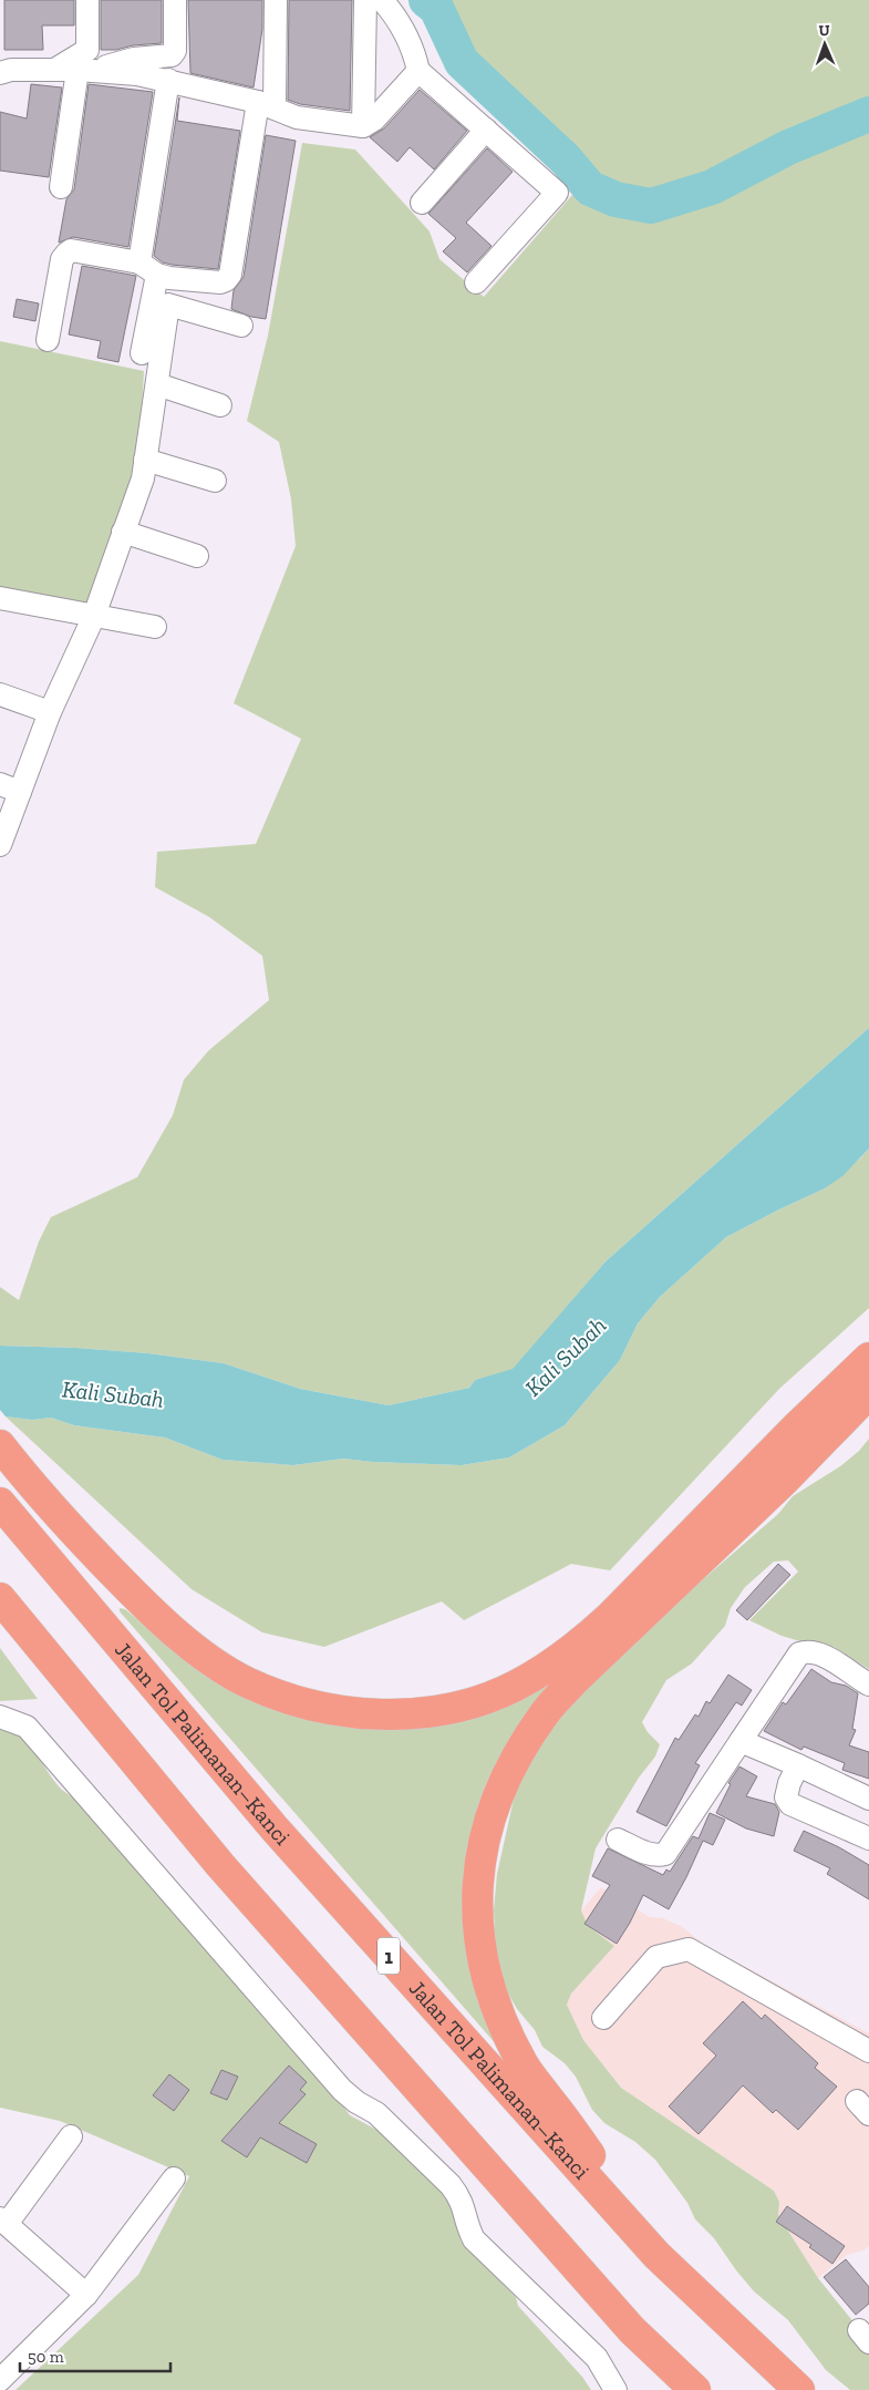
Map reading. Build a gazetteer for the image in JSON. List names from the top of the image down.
{
  "streets": {
    "highway": ["Jalan Tol Palimanan–Kanci", "1"]
  },
  "water": ["Kali Subah"],
  "scale_bar": "50 m",
  "north": "top"
}
